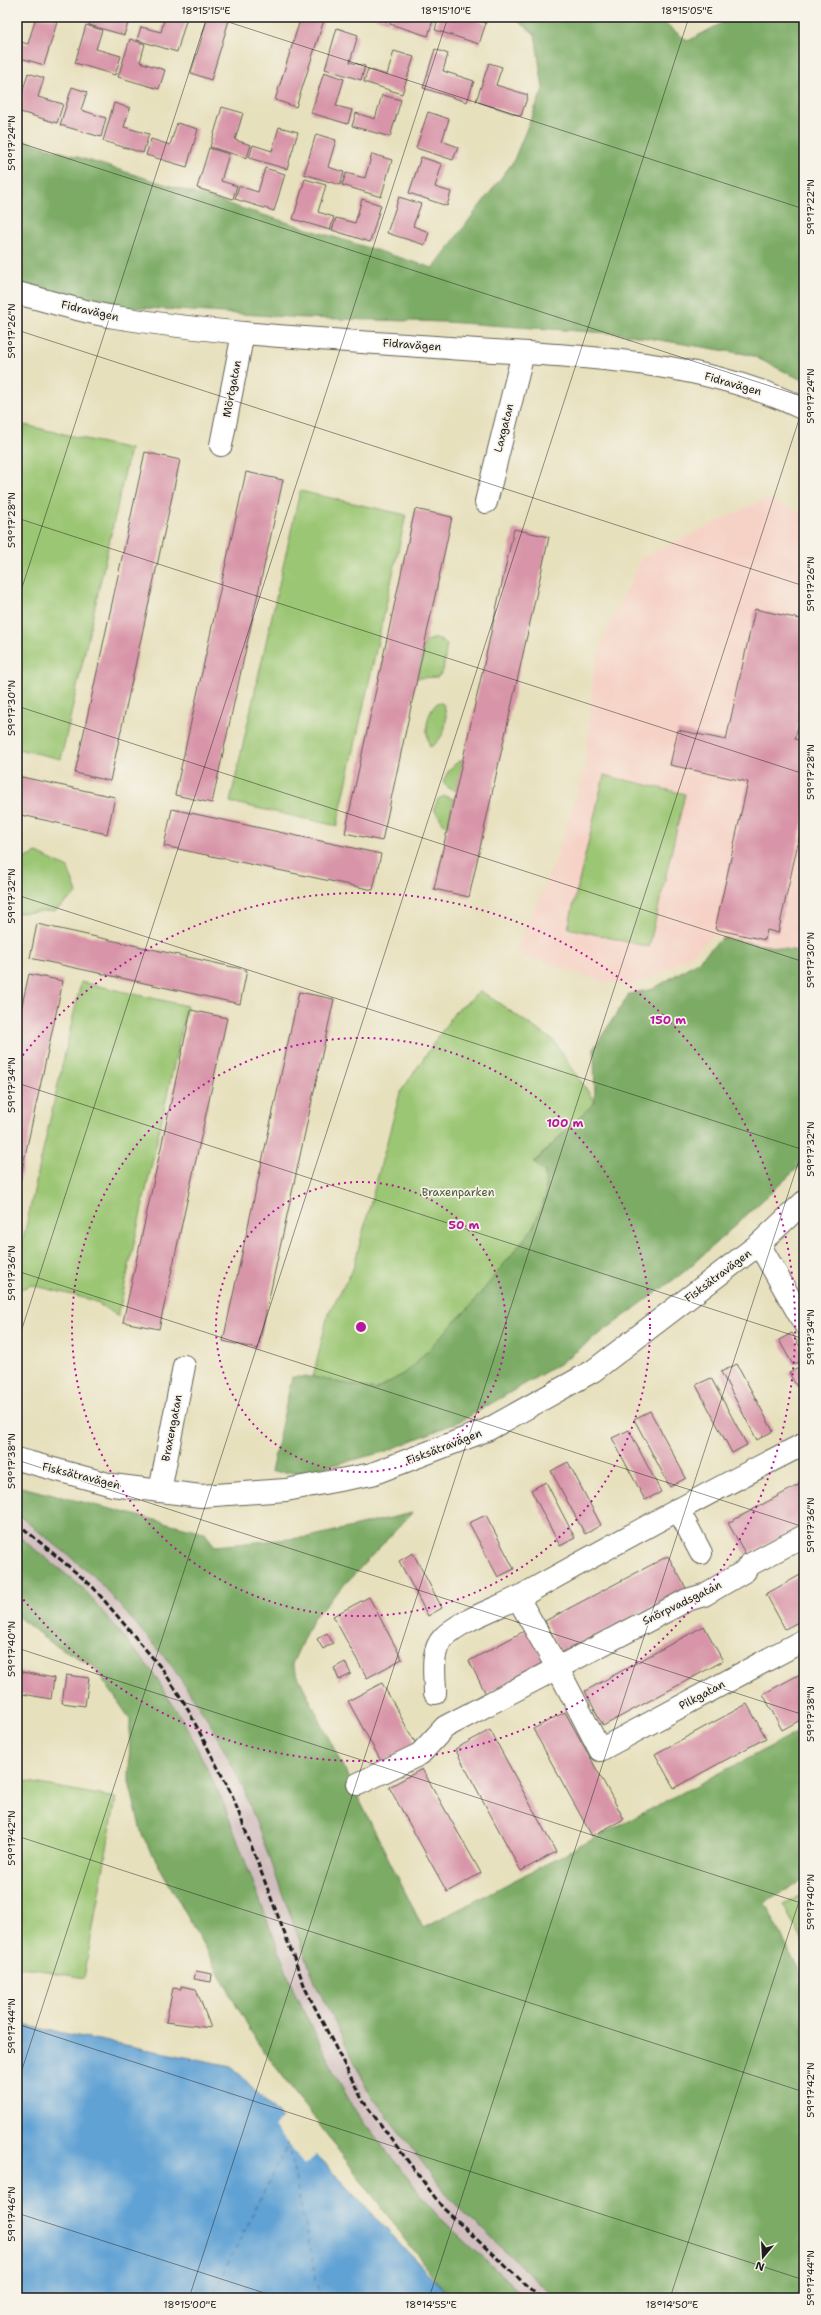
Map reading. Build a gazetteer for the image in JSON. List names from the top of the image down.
{
  "streets": {
    "street": [
      "Fidravägen",
      "Mörtgatan",
      "Laxgatan",
      "Fisksätravägen",
      "Braxengatan",
      "Snörpvadsgatan",
      "Pilkgatan"
    ]
  },
  "crossings": [
    ["Fidravägen", "Mörtgatan"],
    ["Fidravägen", "Laxgatan"],
    ["Fisksätravägen", "Braxengatan"],
    ["Snörpvadsgatan", "Pilkgatan"]
  ],
  "parks": ["Braxenparken"],
  "north": "bottom",
  "coordinates": [
    "18°15'15\"E",
    "18°15'10\"E",
    "18°15'05\"E",
    "59°17'24\"N",
    "59°17'22\"N",
    "59°17'26\"N",
    "59°17'28\"N",
    "59°17'30\"N",
    "59°17'32\"N",
    "59°17'34\"N",
    "59°17'36\"N",
    "59°17'38\"N",
    "59°17'40\"N",
    "59°17'42\"N",
    "59°17'44\"N",
    "59°17'46\"N",
    "18°15'00\"E",
    "18°14'55\"E",
    "18°14'50\"E"
  ],
  "rings": ["150 m", "100 m", "50 m"]
}
